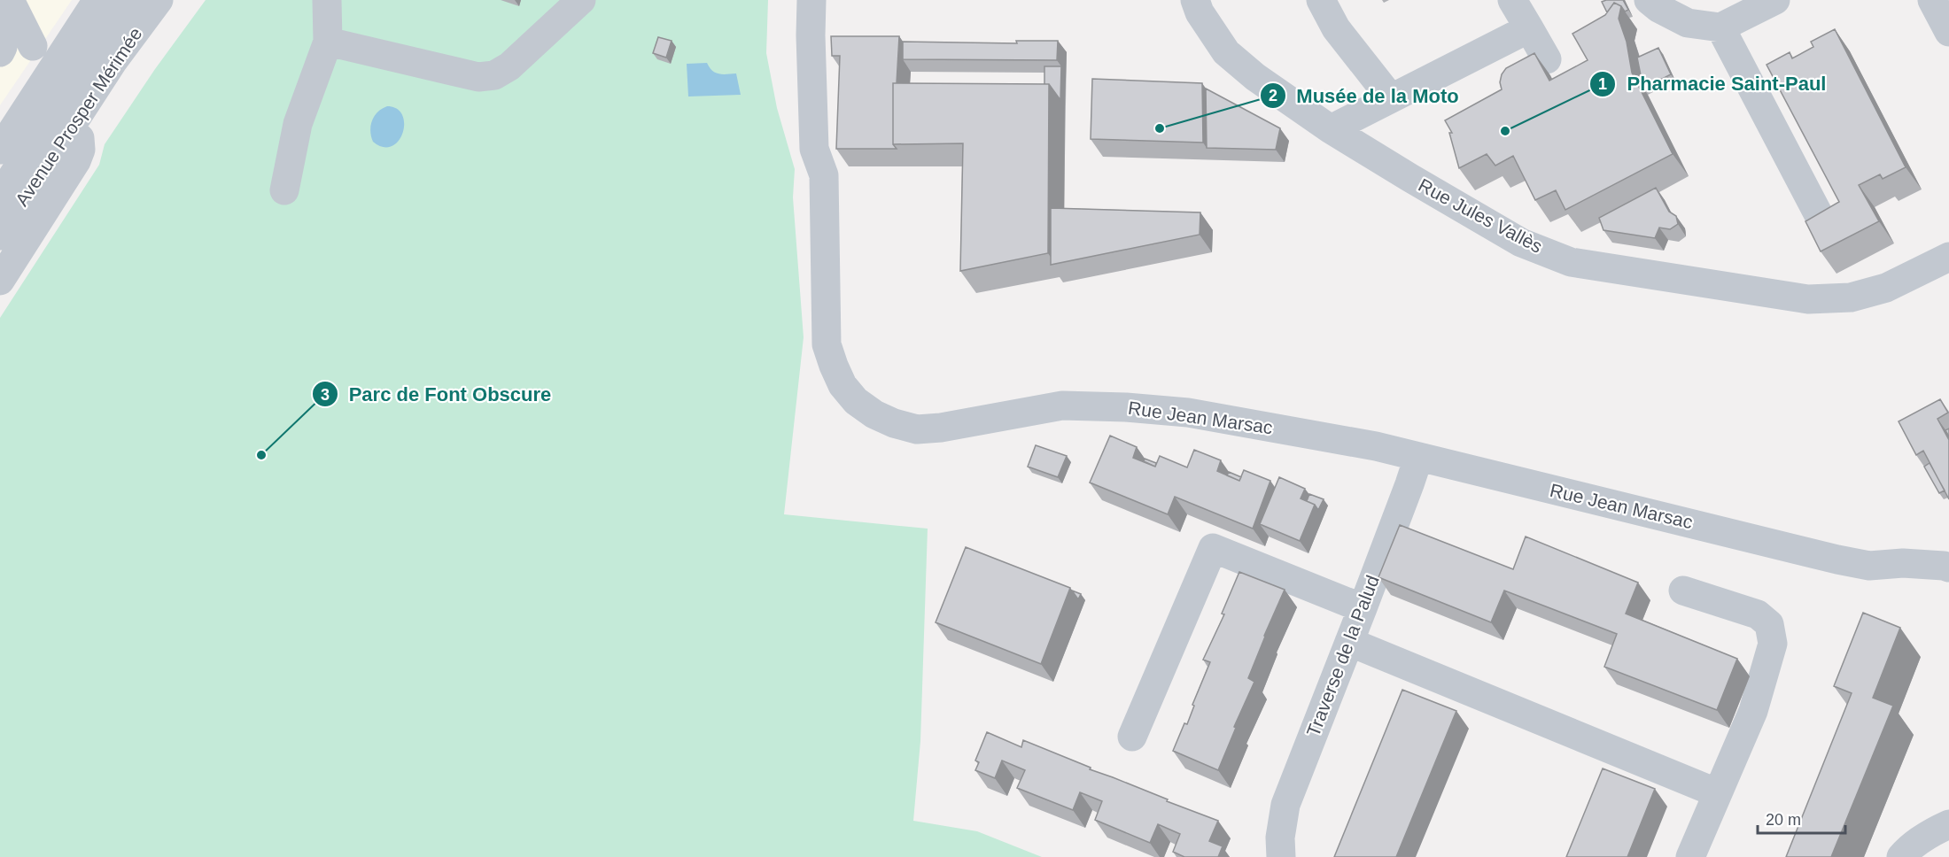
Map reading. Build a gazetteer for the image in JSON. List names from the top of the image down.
{
  "streets": {
    "street": [
      "Avenue Prosper Mérimée",
      "Rue Jules Vallès",
      "Rue Jean Marsac",
      "Traverse de la Palud"
    ]
  },
  "crossings": [
    ["Rue Jean Marsac", "Traverse de la Palud"]
  ],
  "places": ["Musée de la Moto", "Pharmacie Saint-Paul", "Parc de Font Obscure"],
  "scale_bar": "20 m"
}
